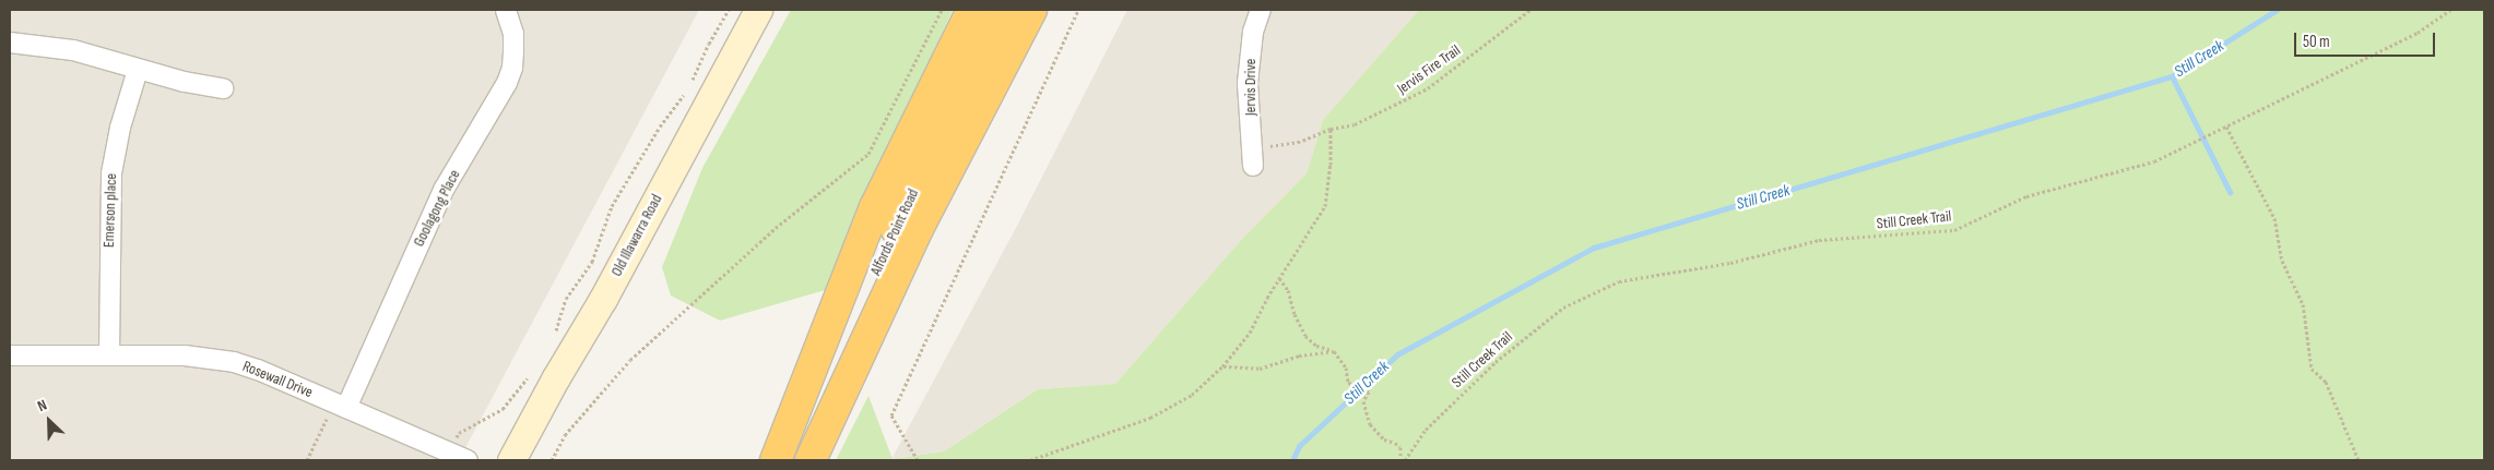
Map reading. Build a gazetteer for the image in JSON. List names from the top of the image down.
{
  "streets": {
    "highway": ["Alfords Point Road"],
    "street": [
      "Jervis Drive",
      "Goolagong Place",
      "Emerson place",
      "Old Illawarra Road",
      "Rosewall Drive"
    ],
    "path": ["Jervis Fire Trail", "Still Creek Trail"]
  },
  "crossings": [
    ["Jervis Fire Trail", "Jervis Drive"],
    ["Goolagong Place", "Rosewall Drive"],
    ["Emerson place", "Rosewall Drive"]
  ],
  "water": ["Still Creek"],
  "scale_bar": "50 m",
  "north": "top left"
}
